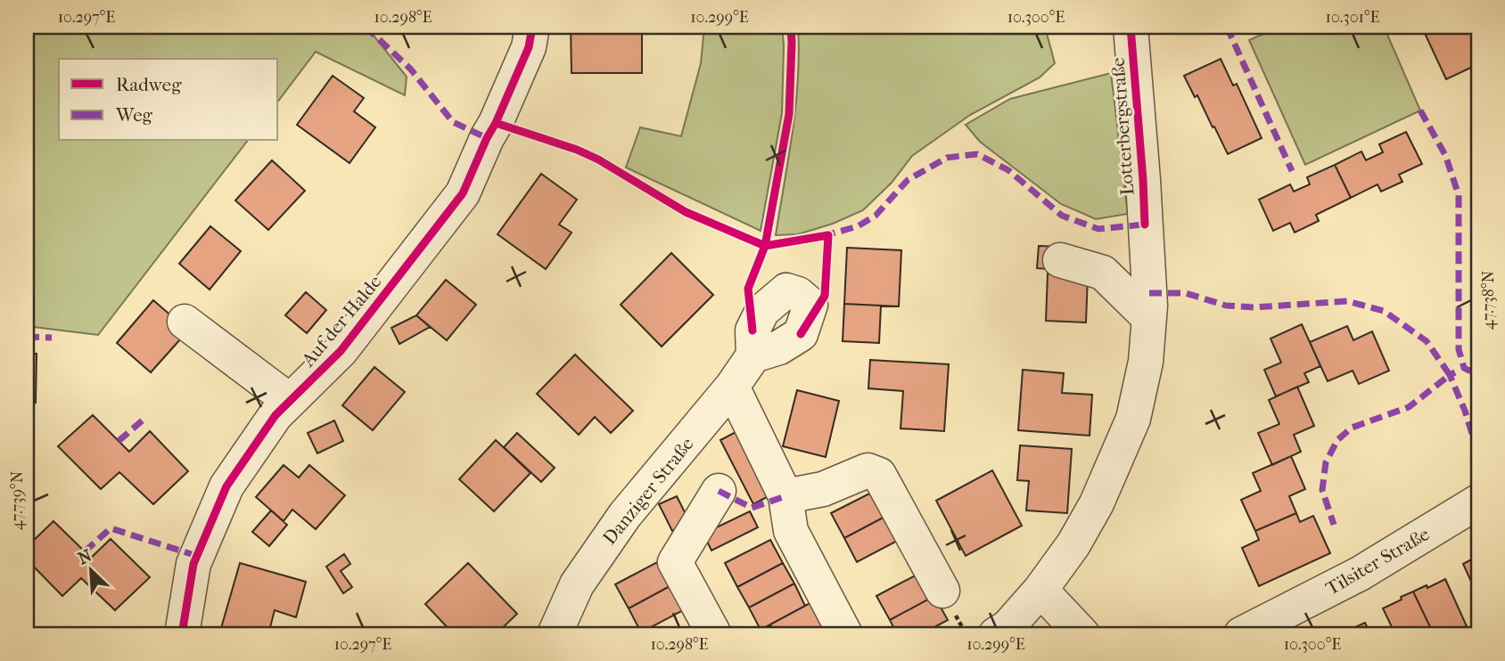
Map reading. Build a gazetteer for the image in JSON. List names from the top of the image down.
{
  "streets": {
    "street": [
      "Lotterbergstraße",
      "Auf der Halde",
      "Danziger Straße",
      "Tilsiter Straße"
    ]
  },
  "legend": ["Radweg", "Weg"],
  "north": "top left",
  "coordinates": [
    "10.297°E",
    "10.298°E",
    "10.299°E",
    "10.300°E",
    "10.301°E",
    "47.738°N",
    "47.739°N"
  ]
}
